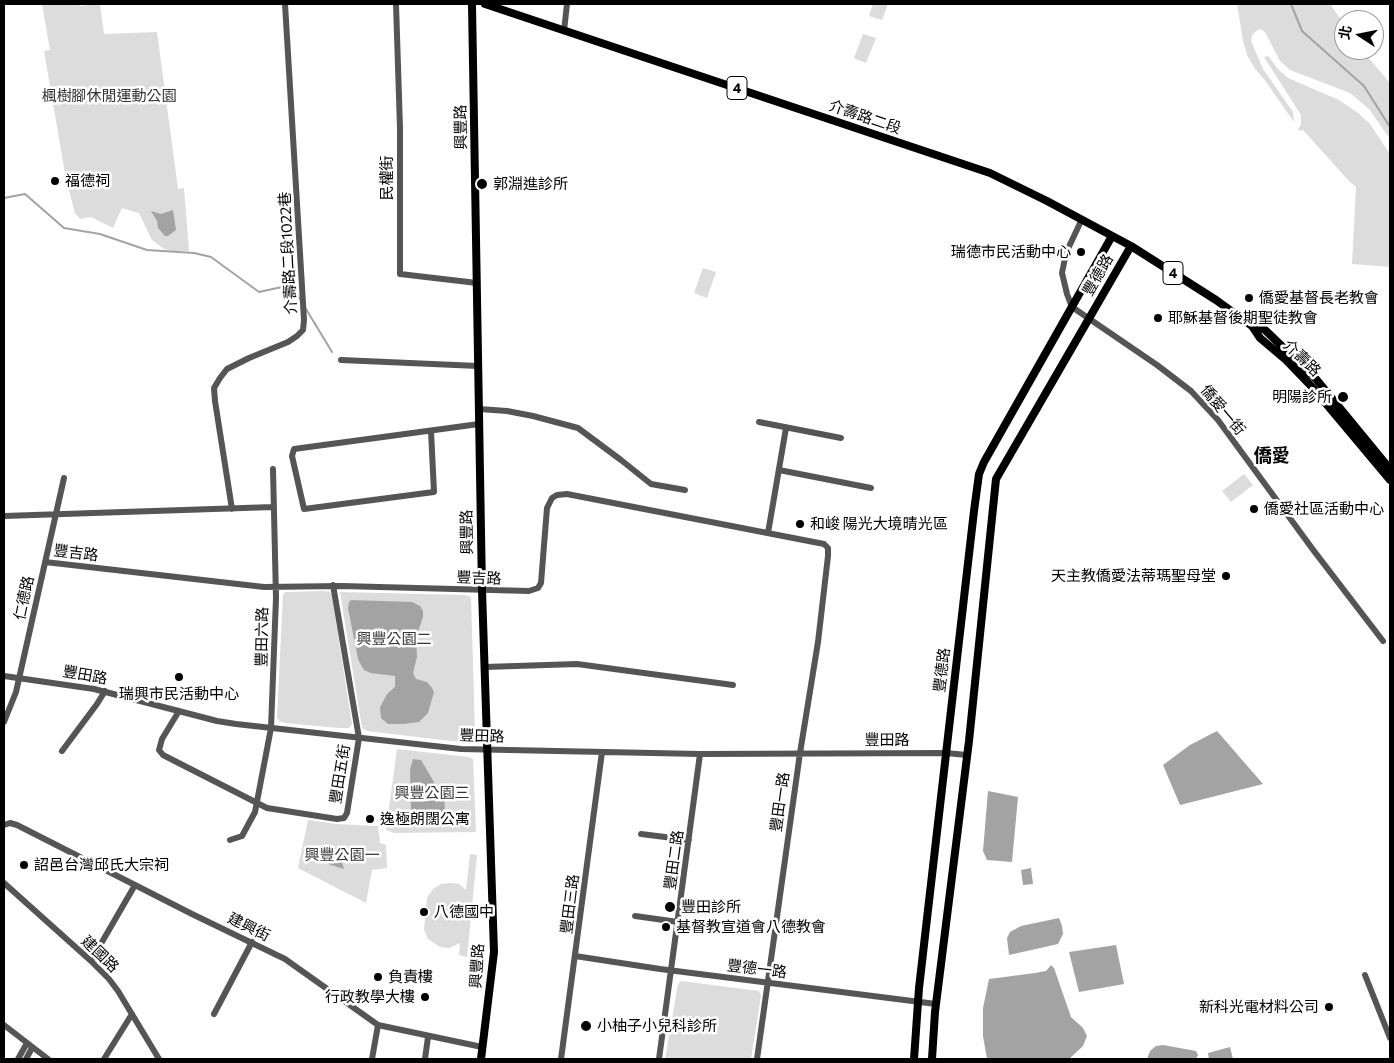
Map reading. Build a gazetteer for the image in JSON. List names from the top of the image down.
{
  "streets": {
    "main road": [
      "4",
      "介壽路二段",
      "興豐路",
      "豐德路",
      "介壽路"
    ],
    "street": [
      "民權街",
      "介壽路二段1022巷",
      "僑愛一街",
      "豐吉路",
      "仁德路",
      "豐田六路",
      "豐田路",
      "豐田五街",
      "豐田一路",
      "豐田二路",
      "豐田三路",
      "建興街",
      "建國路",
      "豐德一路"
    ]
  },
  "crossings": [
    ["介壽路二段", "豐德路"],
    ["介壽路二段", "介壽路"],
    ["興豐路", "民權街"],
    ["興豐路", "豐吉路"],
    ["興豐路", "豐田路"],
    ["興豐路", "建興街"],
    ["豐德路", "僑愛一街"],
    ["豐德路", "豐田路"],
    ["豐德路", "豐德一路"],
    ["豐吉路", "仁德路"],
    ["豐吉路", "豐田六路"],
    ["豐吉路", "豐田五街"],
    ["豐吉路", "豐田一路"],
    ["仁德路", "豐田路"],
    ["豐田六路", "豐田路"],
    ["豐田六路", "豐田五街"],
    ["豐田路", "豐田五街"],
    ["豐田路", "豐田一路"],
    ["豐田路", "豐田二路"],
    ["豐田路", "豐田三路"],
    ["豐田一路", "豐德一路"],
    ["豐田二路", "豐德一路"],
    ["豐田三路", "豐德一路"]
  ],
  "districts": ["僑愛"],
  "parks": [
    "楓樹腳休閒運動公園",
    "興豐公園二",
    "興豐公園三",
    "興豐公園一"
  ],
  "places": [
    "福德祠",
    "郭淵進診所",
    "瑞德市民活動中心",
    "僑愛基督長老教會",
    "耶穌基督後期聖徒教會",
    "明陽診所",
    "僑愛社區活動中心",
    "和峻 陽光大境晴光區",
    "天主教僑愛法蒂瑪聖母堂",
    "瑞興市民活動中心",
    "逸極朗闊公寓",
    "詔邑台灣邱氏大宗祠",
    "豐田診所",
    "八德國中",
    "基督教宣道會八德教會",
    "負責樓",
    "行政教學大樓",
    "新科光電材料公司",
    "小柚子小兒科診所"
  ],
  "north": "left"
}
